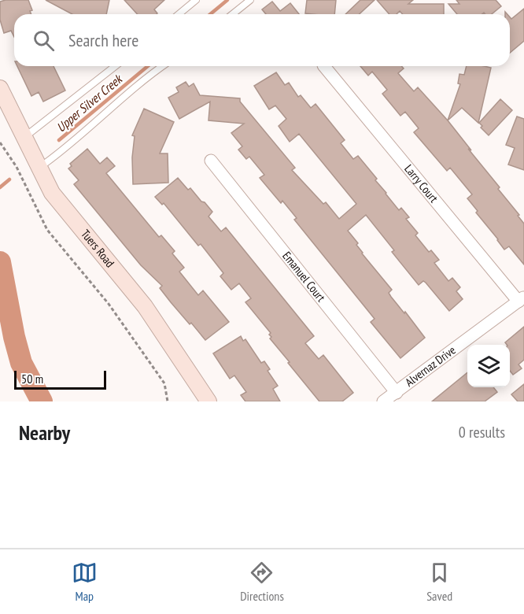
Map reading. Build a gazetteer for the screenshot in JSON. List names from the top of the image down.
{
  "streets": {
    "street": [
      "Larry Court",
      "Tuers Road",
      "Emanuel Court",
      "Alvernaz Drive"
    ]
  },
  "crossings": [
    ["Larry Court", "Alvernaz Drive"],
    ["Emanuel Court", "Alvernaz Drive"]
  ],
  "water": ["Upper Silver Creek"],
  "scale_bar": "50 m",
  "page": {
    "search": "Search here",
    "scale": "50 m",
    "heading": ["Nearby", "0 results"],
    "nav": ["Map", "Directions", "Saved"]
  }
}
